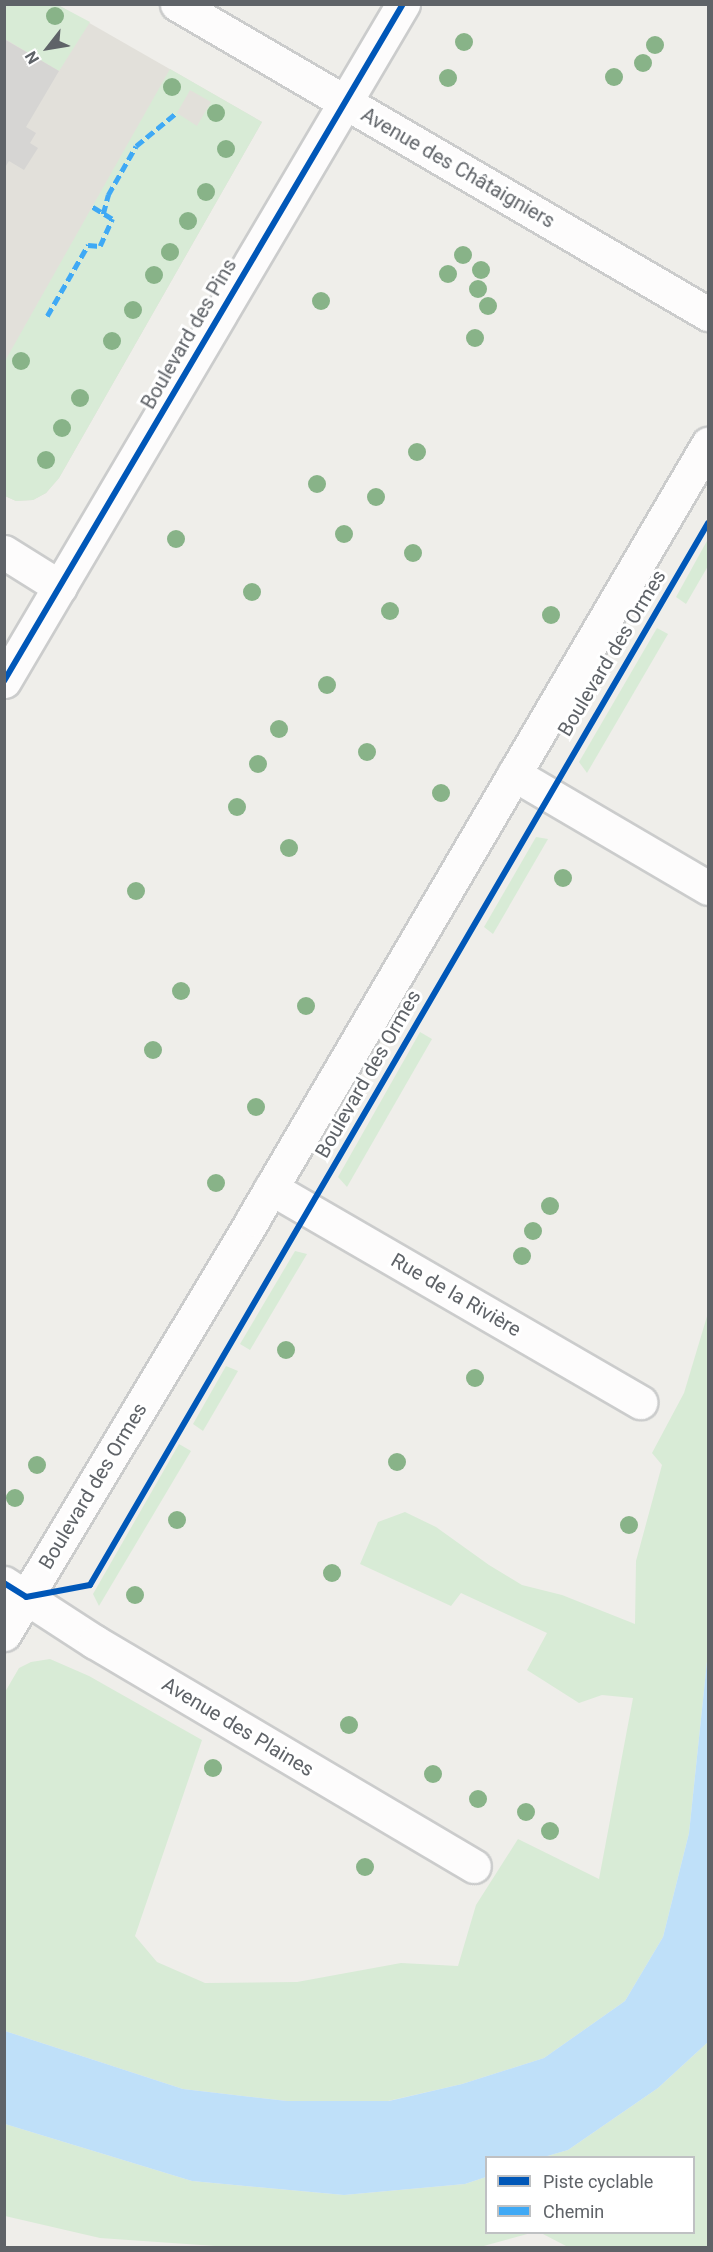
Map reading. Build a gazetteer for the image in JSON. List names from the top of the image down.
{
  "streets": {
    "street": [
      "Avenue des Châtaigniers",
      "Boulevard des Pins",
      "Boulevard des Ormes",
      "Rue de la Rivière",
      "Avenue des Plaines"
    ]
  },
  "crossings": [
    ["Avenue des Châtaigniers", "Boulevard des Pins"],
    ["Boulevard des Ormes", "Rue de la Rivière"],
    ["Boulevard des Ormes", "Avenue des Plaines"]
  ],
  "legend": ["Piste cyclable", "Chemin"],
  "north": "bottom left"
}
